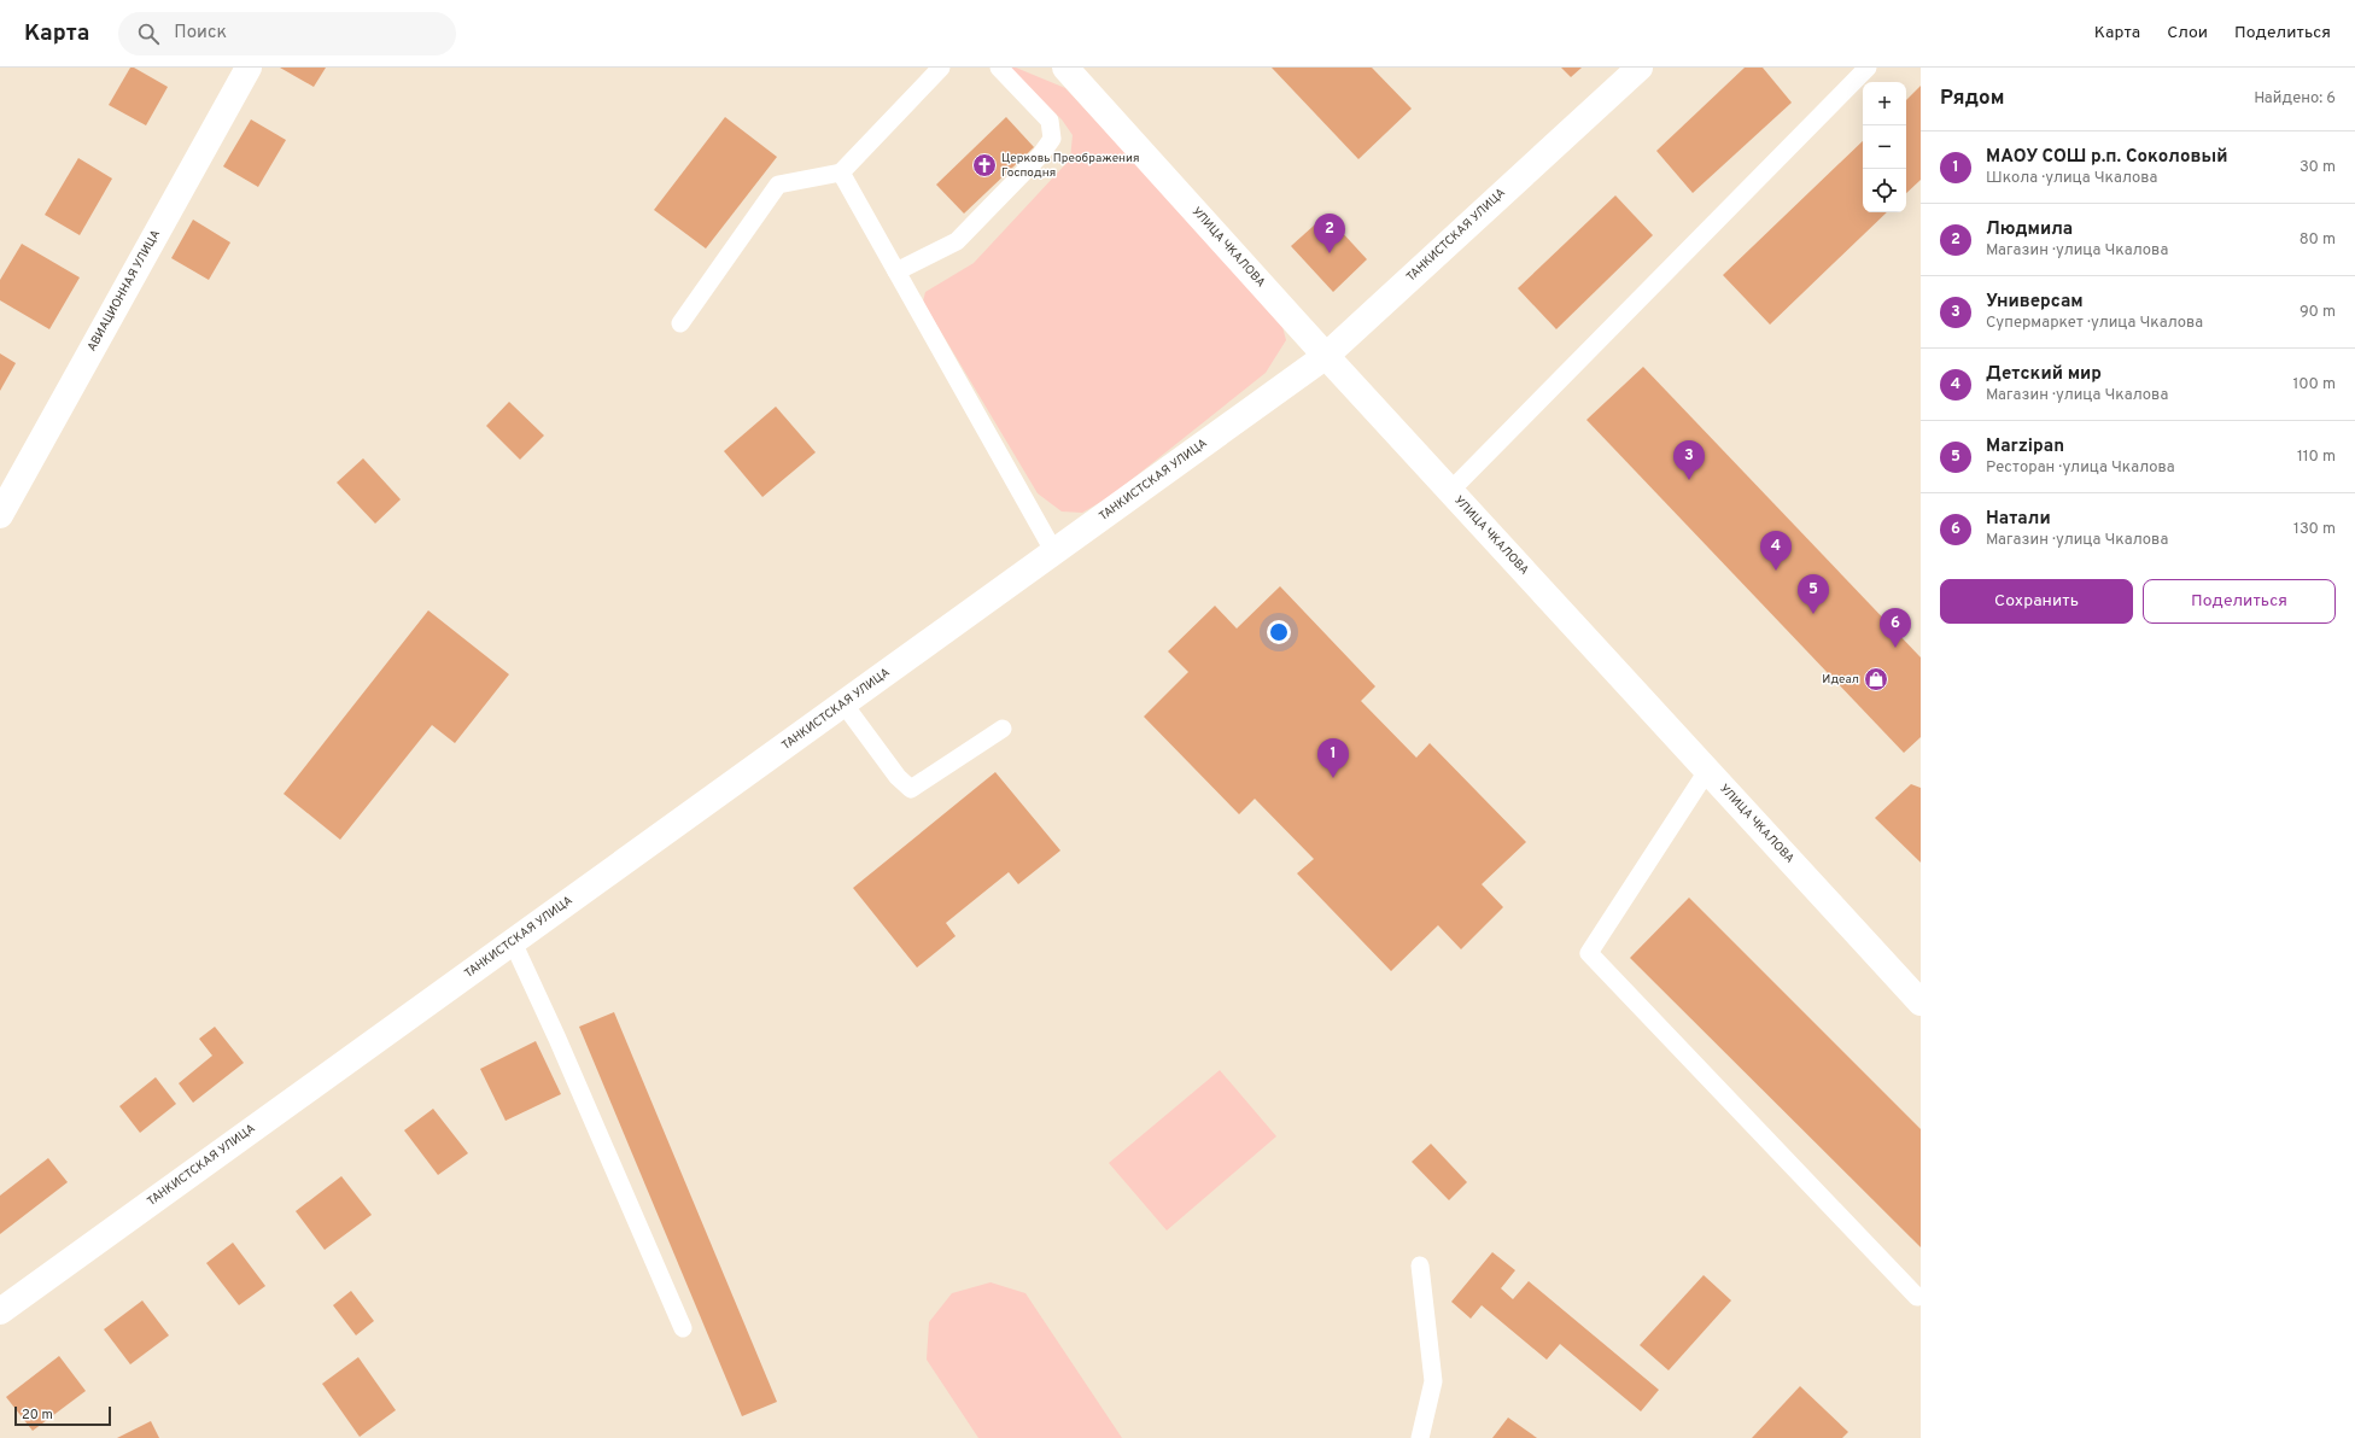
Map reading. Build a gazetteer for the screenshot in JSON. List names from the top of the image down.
{
  "streets": {
    "street": ["ТАНКИСТСКАЯ УЛИЦА", "УЛИЦА ЧКАЛОВА", "АВИАЦИОННАЯ УЛИЦА"]
  },
  "crossings": [
    ["ТАНКИСТСКАЯ УЛИЦА", "УЛИЦА ЧКАЛОВА"]
  ],
  "places": {
    "church": ["Церковь Преображения Господня"],
    "shop": ["Идеал"]
  },
  "scale_bar": "20 m",
  "page": {
    "header": "Карта",
    "search": "Поиск",
    "nav": ["Карта", "Слои", "Поделиться"],
    "heading": ["Рядом", "Найдено: 6"],
    "map_buttons": ["+", "−"],
    "list": [
      {
        "mark": "1",
        "name": "МАОУ СОШ р.п. Соколовый",
        "note": "Школа · улица Чкалова",
        "value": "30 m"
      },
      {
        "mark": "2",
        "name": "Людмила",
        "note": "Магазин · улица Чкалова",
        "value": "80 m"
      },
      {
        "mark": "3",
        "name": "Универсам",
        "note": "Супермаркет · улица Чкалова",
        "value": "90 m"
      },
      {
        "mark": "4",
        "name": "Детский мир",
        "note": "Магазин · улица Чкалова",
        "value": "100 m"
      },
      {
        "mark": "5",
        "name": "Marzipan",
        "note": "Ресторан · улица Чкалова",
        "value": "110 m"
      },
      {
        "mark": "6",
        "name": "Натали",
        "note": "Магазин · улица Чкалова",
        "value": "130 m"
      }
    ],
    "pins": [
      "2",
      "3",
      "4",
      "5",
      "6",
      "1"
    ],
    "buttons": ["Сохранить", "Поделиться"],
    "scale": "20 m"
  }
}
